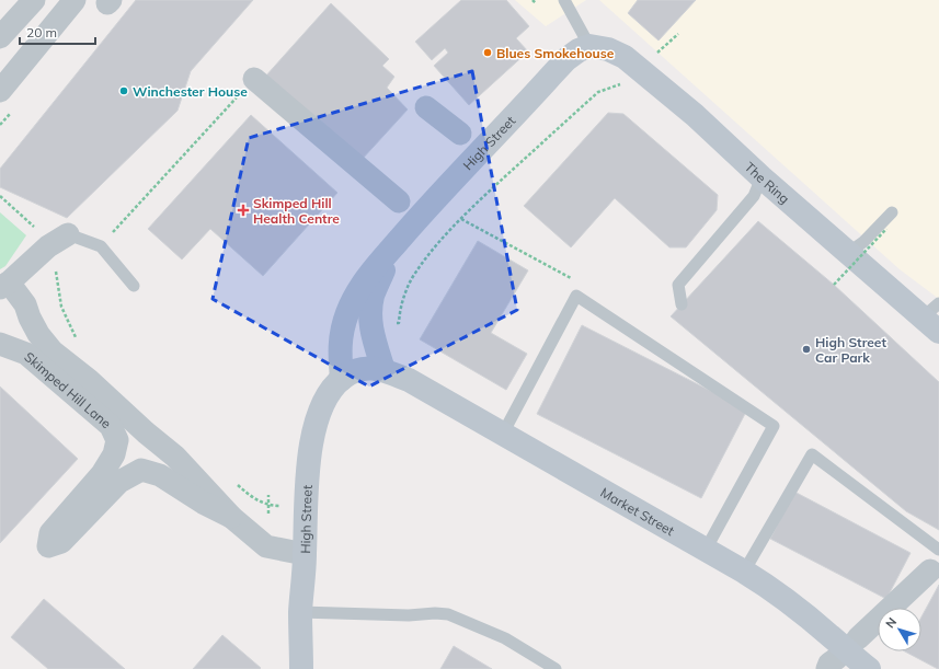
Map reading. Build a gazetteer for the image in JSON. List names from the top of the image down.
{
  "streets": {
    "street": [
      "High Street",
      "The Ring",
      "Skimped Hill Lane",
      "Market Street"
    ]
  },
  "crossings": [
    ["High Street", "The Ring"],
    ["High Street", "Skimped Hill Lane"],
    ["High Street", "Market Street"]
  ],
  "places": {
    "other": ["Blues Smokehouse", "Winchester House", "High Street Car Park"],
    "health": ["Skimped Hill Health Centre"]
  },
  "scale_bar": "20 m",
  "north": "top left"
}
